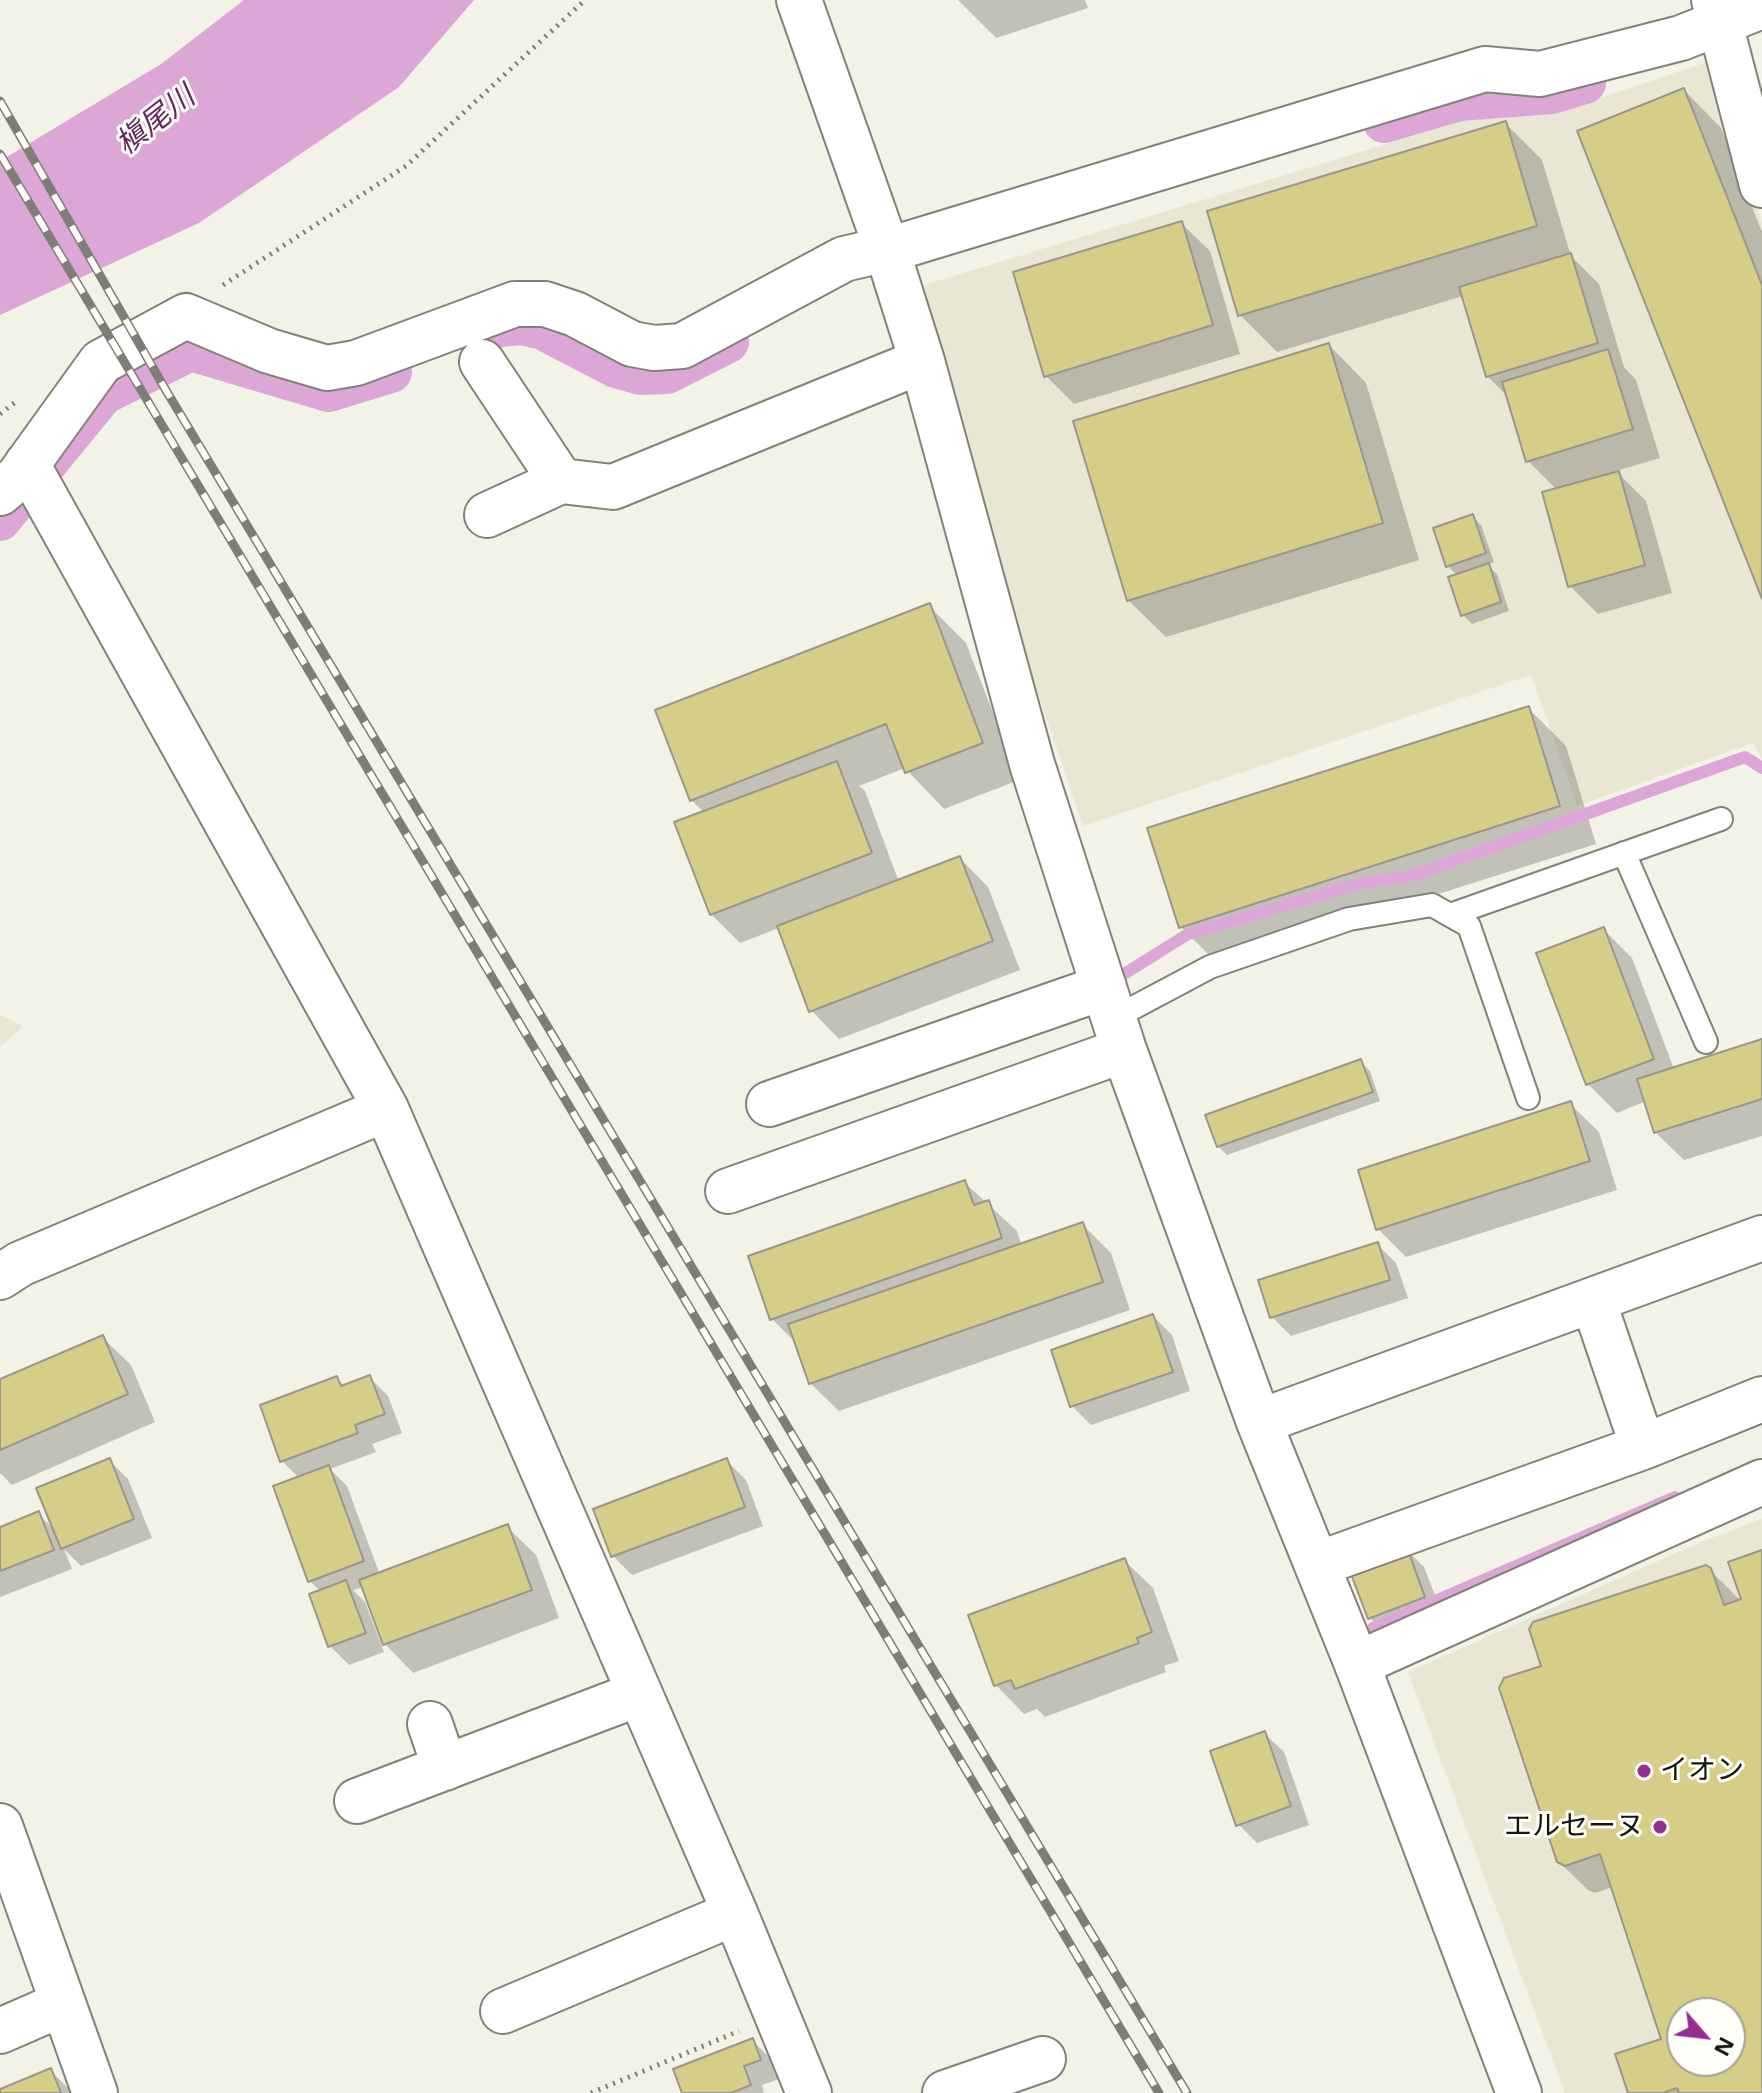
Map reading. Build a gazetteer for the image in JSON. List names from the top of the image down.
{
  "water": ["槇尾川"],
  "places": ["イオン", "エルセーヌ"],
  "north": "bottom right"
}
